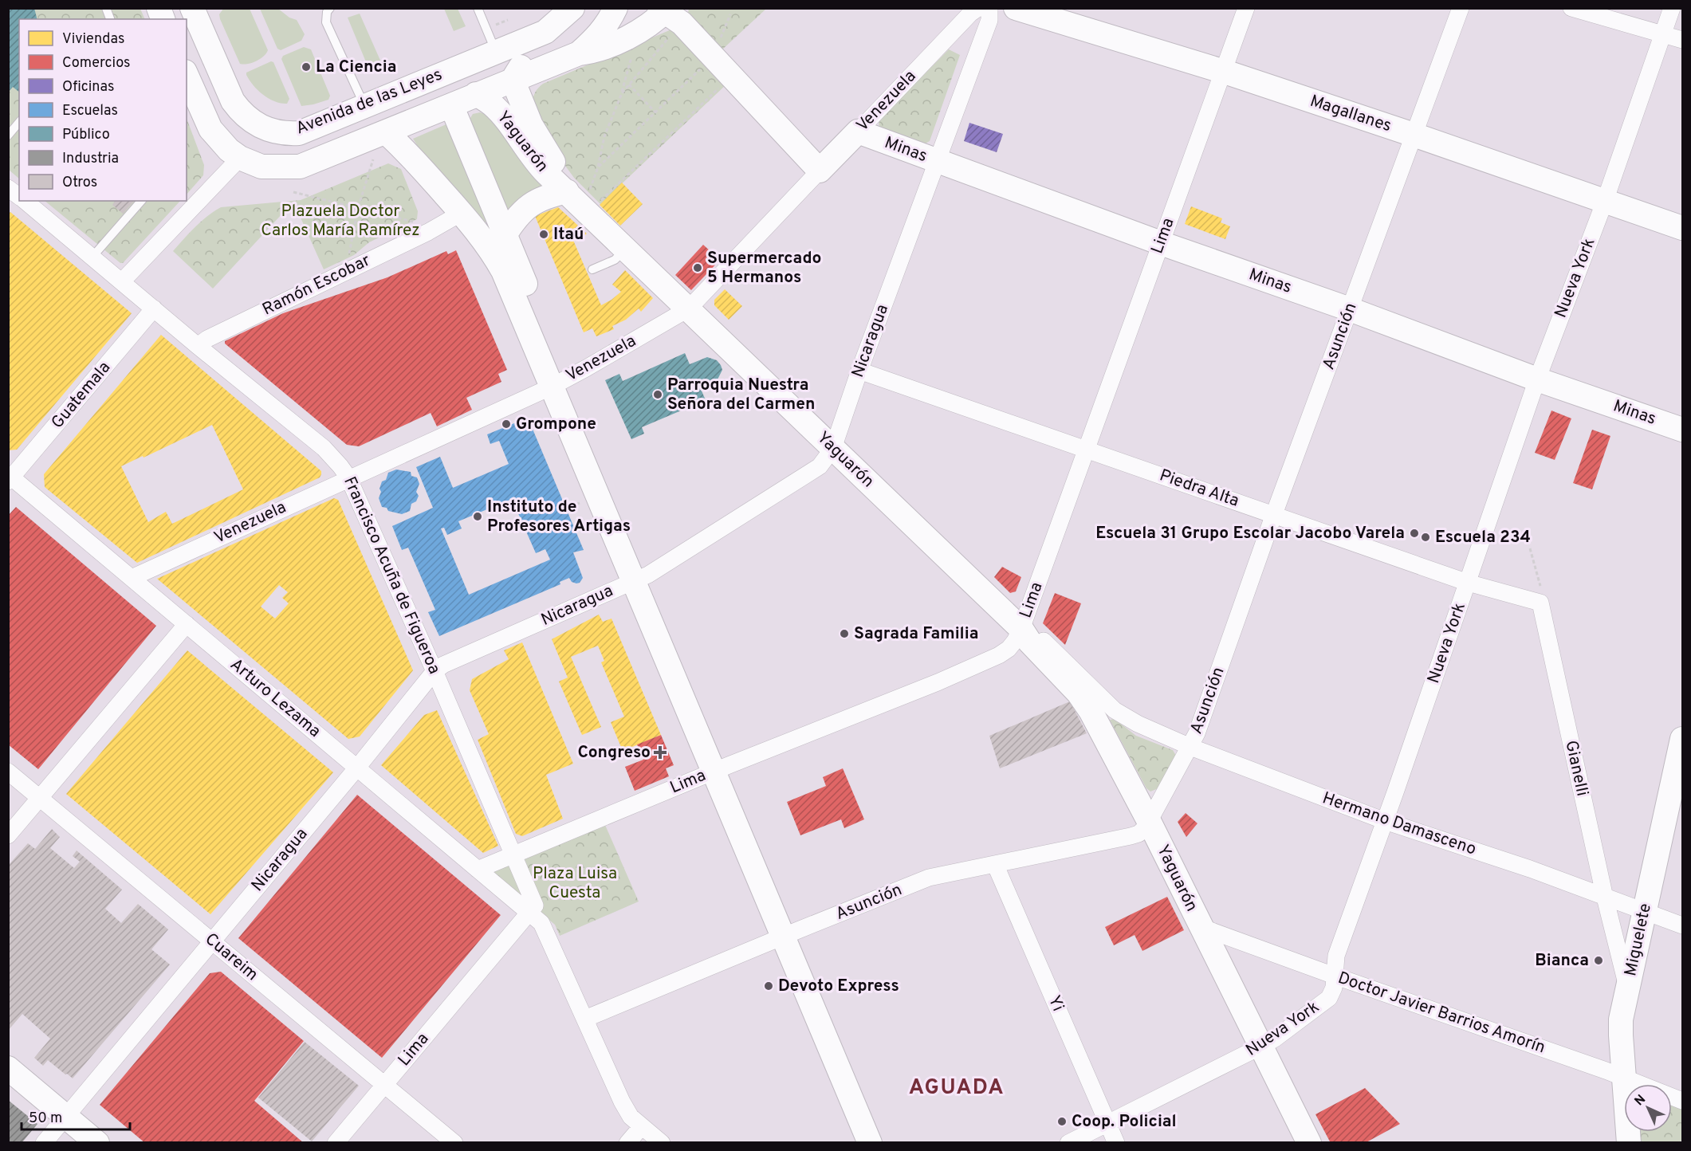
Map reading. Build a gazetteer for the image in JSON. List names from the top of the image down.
{
  "streets": {
    "street": [
      "Venezuela",
      "Avenida de las Leyes",
      "Magallanes",
      "Yaguarón",
      "Minas",
      "Lima",
      "Nueva York",
      "Ramón Escobar",
      "Asunción",
      "Nicaragua",
      "Guatemala",
      "Piedra Alta",
      "Francisco Acuña de Figueroa",
      "Arturo Lezama",
      "Gianelli",
      "Hermano Damasceno",
      "Miguelete",
      "Cuareim",
      "Yi",
      "Doctor Javier Barrios Amorín"
    ]
  },
  "crossings": [
    ["Venezuela", "Yaguarón"],
    ["Venezuela", "Minas"],
    ["Venezuela", "Francisco Acuña de Figueroa"],
    ["Venezuela", "Arturo Lezama"],
    ["Avenida de las Leyes", "Yaguarón"],
    ["Magallanes", "Lima"],
    ["Magallanes", "Nueva York"],
    ["Magallanes", "Asunción"],
    ["Yaguarón", "Lima"],
    ["Yaguarón", "Nueva York"],
    ["Yaguarón", "Asunción"],
    ["Yaguarón", "Nicaragua"],
    ["Yaguarón", "Hermano Damasceno"],
    ["Yaguarón", "Doctor Javier Barrios Amorín"],
    ["Minas", "Lima"],
    ["Minas", "Nueva York"],
    ["Minas", "Asunción"],
    ["Minas", "Nicaragua"],
    ["Lima", "Piedra Alta"],
    ["Lima", "Francisco Acuña de Figueroa"],
    ["Lima", "Arturo Lezama"],
    ["Lima", "Cuareim"],
    ["Nueva York", "Piedra Alta"],
    ["Nueva York", "Hermano Damasceno"],
    ["Nueva York", "Yi"],
    ["Nueva York", "Doctor Javier Barrios Amorín"],
    ["Ramón Escobar", "Francisco Acuña de Figueroa"],
    ["Asunción", "Piedra Alta"],
    ["Asunción", "Hermano Damasceno"],
    ["Asunción", "Yi"],
    ["Nicaragua", "Piedra Alta"],
    ["Nicaragua", "Francisco Acuña de Figueroa"],
    ["Nicaragua", "Arturo Lezama"],
    ["Nicaragua", "Cuareim"],
    ["Guatemala", "Francisco Acuña de Figueroa"],
    ["Guatemala", "Arturo Lezama"],
    ["Piedra Alta", "Gianelli"],
    ["Francisco Acuña de Figueroa", "Arturo Lezama"],
    ["Gianelli", "Hermano Damasceno"],
    ["Gianelli", "Miguelete"],
    ["Hermano Damasceno", "Miguelete"],
    ["Miguelete", "Doctor Javier Barrios Amorín"]
  ],
  "districts": ["AGUADA"],
  "parks": ["Plazuela Doctor Carlos María Ramírez", "Plaza Luisa Cuesta"],
  "places": {
    "other": [
      "La Ciencia",
      "Itaú",
      "Supermercado 5 Hermanos",
      "Parroquia Nuestra Señora del Carmen",
      "Grompone",
      "Instituto de Profesores Artigas",
      "Escuela 31 Grupo Escolar Jacobo Varela",
      "Escuela 234",
      "Sagrada Familia",
      "Bianca",
      "Devoto Express",
      "Coop. Policial"
    ],
    "health": ["Congreso"]
  },
  "legend": [
    "Viviendas",
    "Comercios",
    "Oficinas",
    "Escuelas",
    "Público",
    "Industria",
    "Otros"
  ],
  "scale_bar": "50 m",
  "north": "top left"
}
